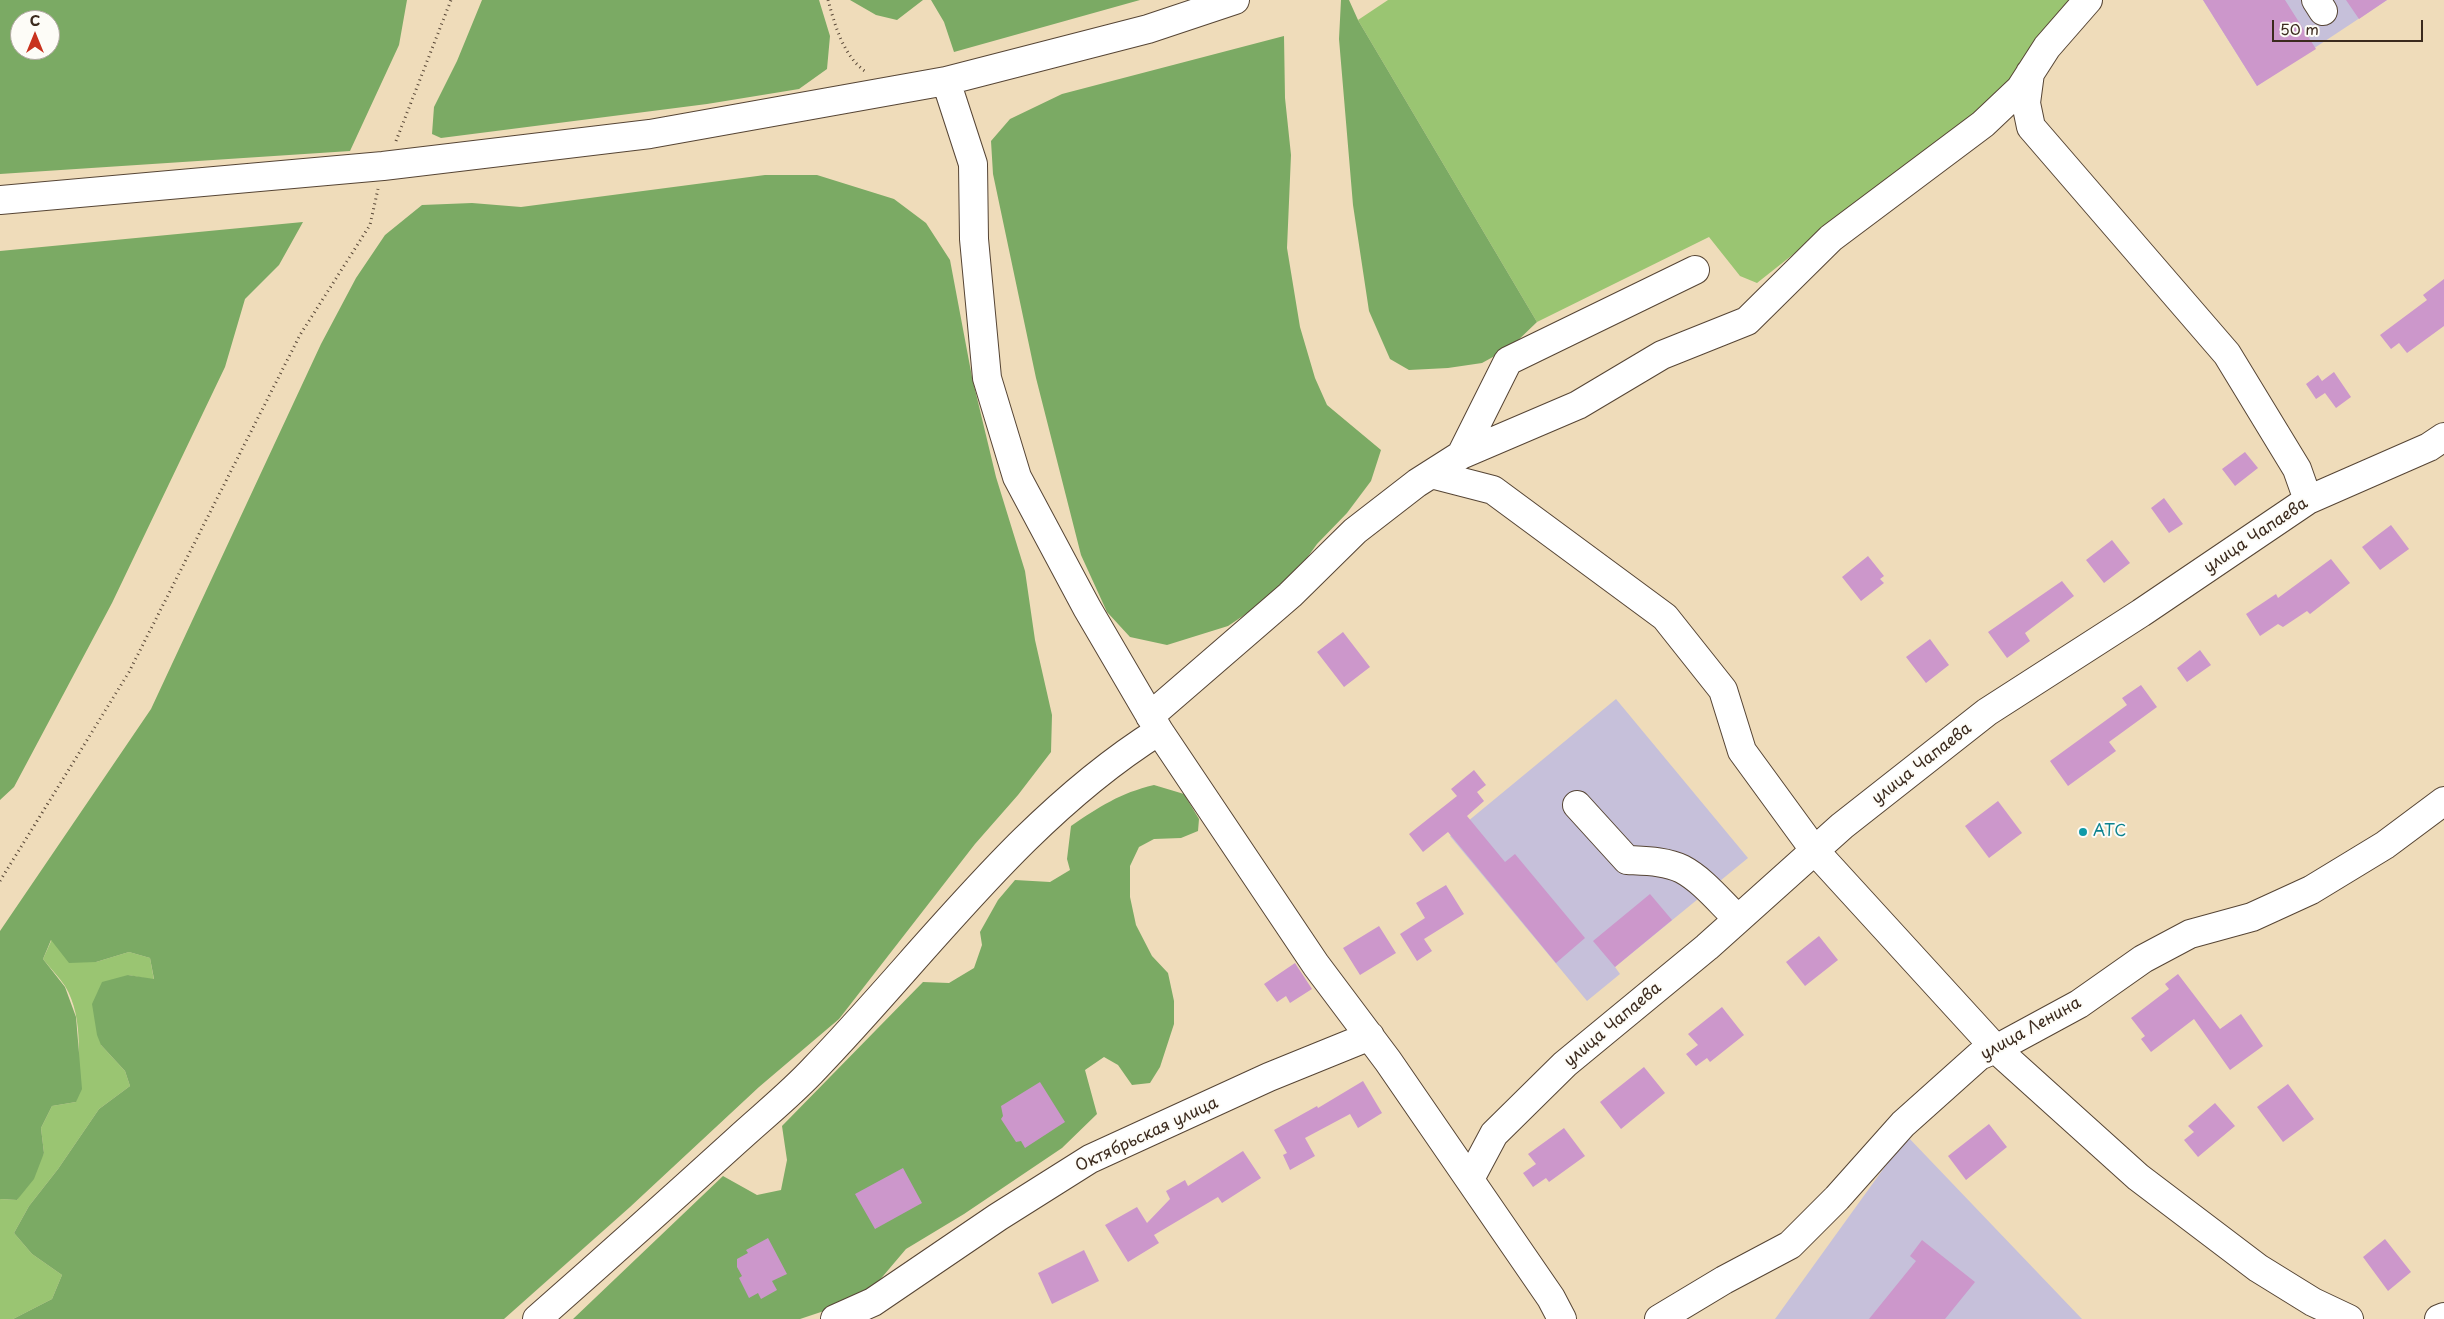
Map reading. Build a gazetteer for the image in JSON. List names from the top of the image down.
{
  "streets": {
    "street": ["улица Чапаева", "улица Ленина", "Октябрьская улица"]
  },
  "places": ["АТС"],
  "scale_bar": "50 m",
  "north": "top"
}
